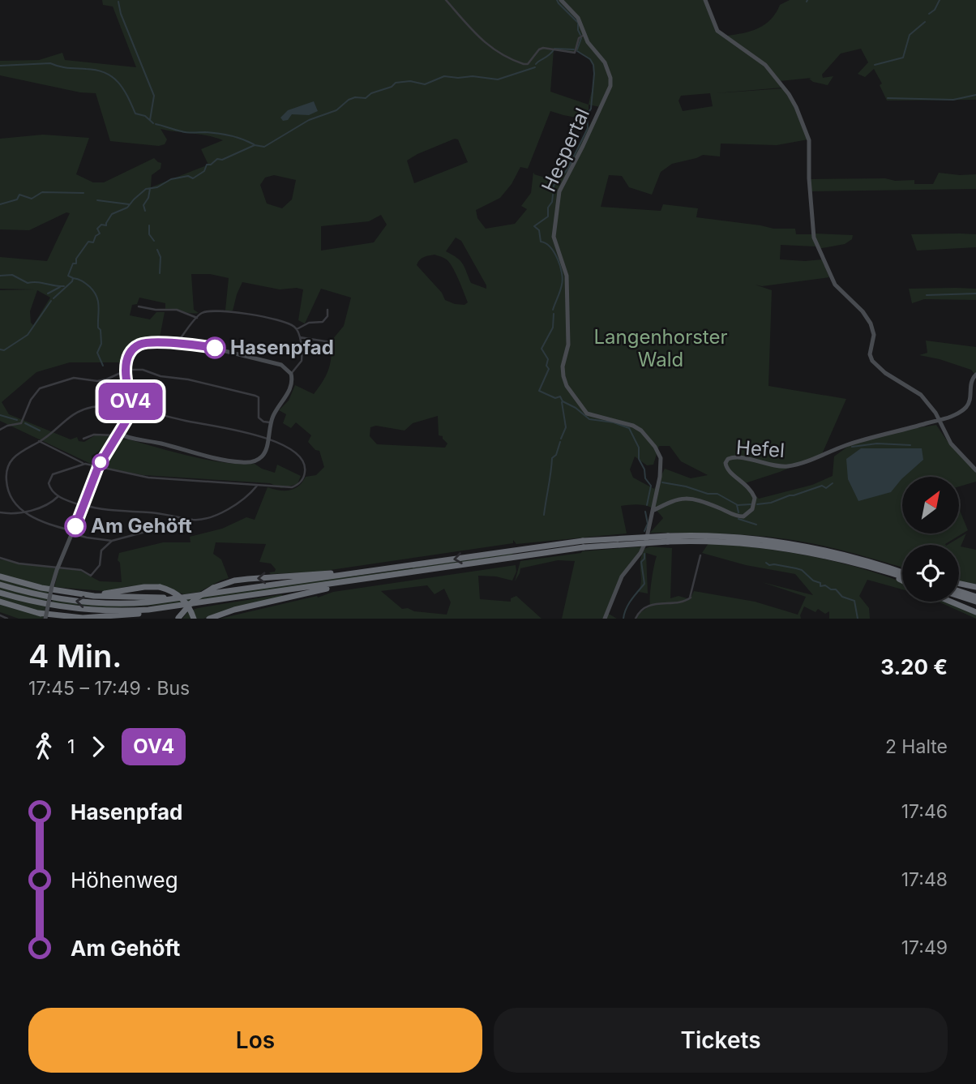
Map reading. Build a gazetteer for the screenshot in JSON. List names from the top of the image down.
{
  "streets": {
    "street": ["Hespertal", "Hefel"]
  },
  "crossings": [
    ["Hespertal", "Hefel"]
  ],
  "parks": ["Langenhorster Wald"],
  "places": ["Hasenpfad", "Am Gehöft"],
  "lines": ["bus line OV4"],
  "north": "top right",
  "page": {
    "on_map": "OV4",
    "heading": ["4 Min.", "17:45 – 17:49 · Bus", "3.20 €"],
    "legs": ["1", "OV4", "2 Halte"],
    "list": [
      {
        "name": "Hasenpfad",
        "value": "17:46"
      },
      {
        "name": "Höhenweg",
        "value": "17:48"
      },
      {
        "name": "Am Gehöft",
        "value": "17:49"
      }
    ],
    "buttons": ["Los", "Tickets"]
  }
}
